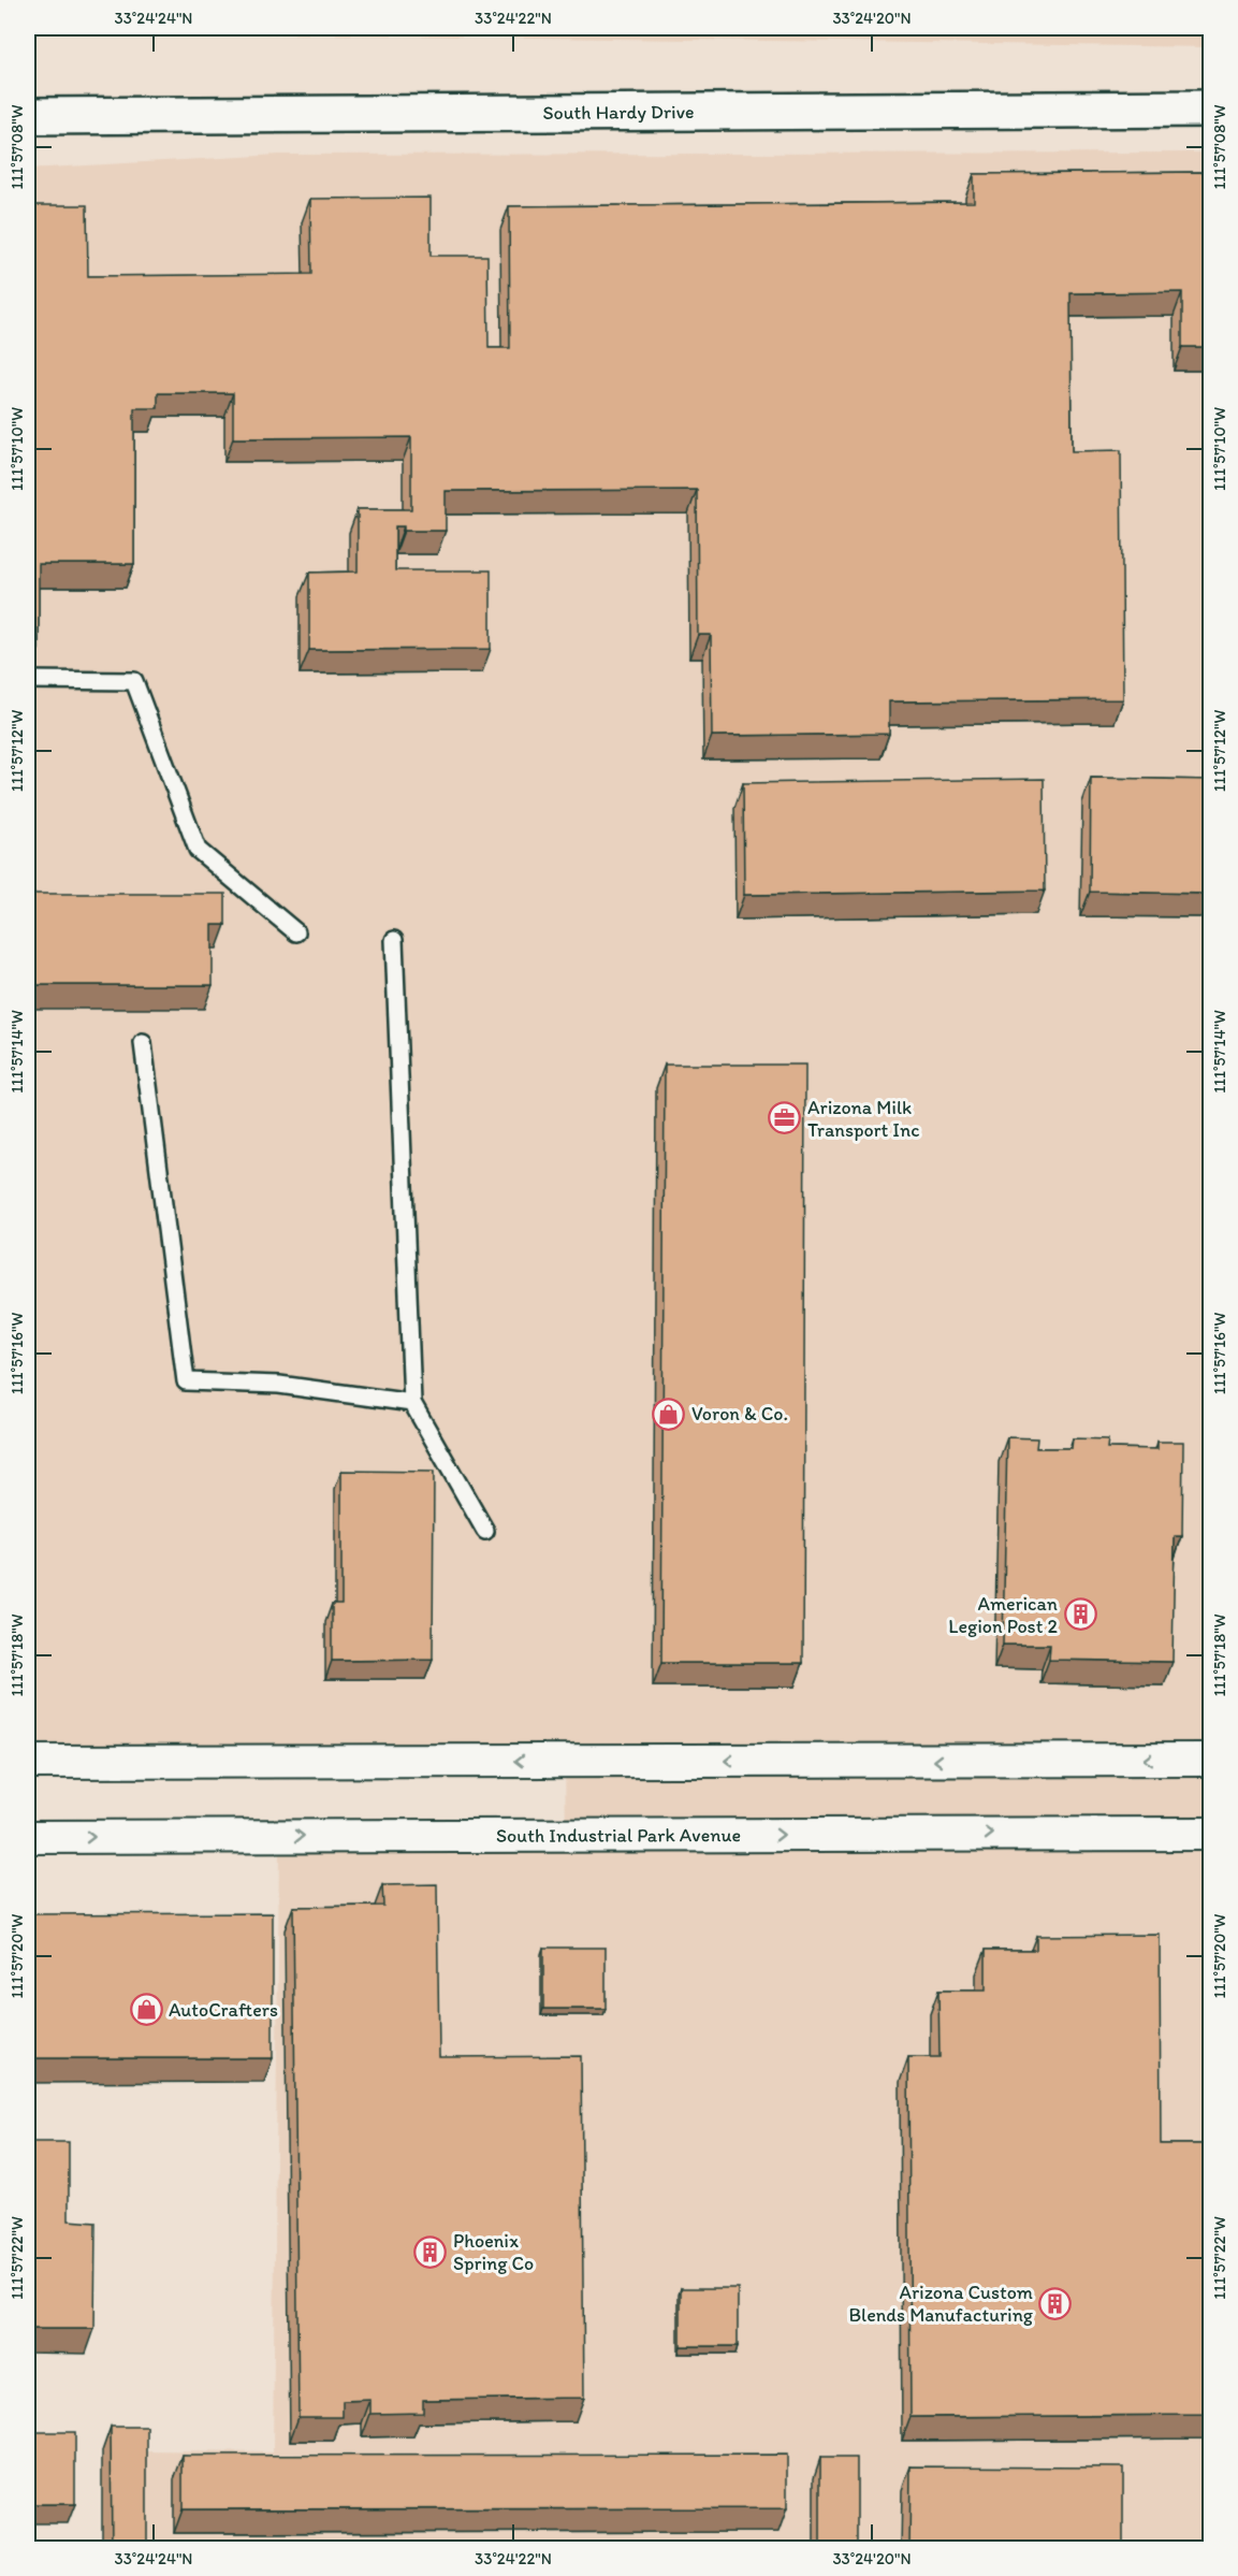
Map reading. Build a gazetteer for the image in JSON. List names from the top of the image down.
{
  "streets": {
    "street": ["South Hardy Drive", "South Industrial Park Avenue"]
  },
  "places": {
    "office": ["Arizona Milk Transport Inc"],
    "shop": ["Voron & Co.", "AutoCrafters"],
    "building": ["American Legion Post 2", "Phoenix Spring Co", "Arizona Custom Blends Manufacturing"]
  },
  "coordinates": [
    "33°24'24\"N",
    "33°24'22\"N",
    "33°24'20\"N",
    "111°57'08\"W",
    "111°57'10\"W",
    "111°57'12\"W",
    "111°57'14\"W",
    "111°57'16\"W",
    "111°57'18\"W",
    "111°57'20\"W",
    "111°57'22\"W"
  ]
}
